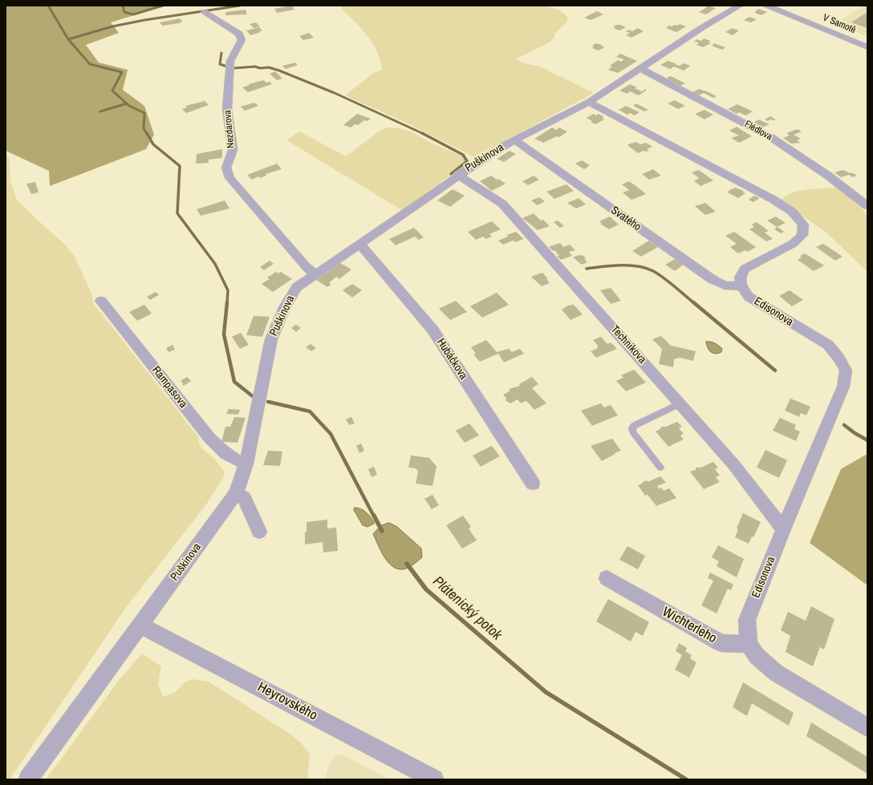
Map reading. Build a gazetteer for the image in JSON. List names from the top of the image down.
{
  "streets": {
    "street": [
      "V Samotě",
      "Nezdarova",
      "Flédlova",
      "Puškinova",
      "Svatého",
      "Edisonova",
      "Technikova",
      "Hubáčkova",
      "Rampasova",
      "Wichterleho",
      "Heyrovského"
    ]
  },
  "crossings": [
    ["Nezdarova", "Puškinova"],
    ["Flédlova", "Puškinova"],
    ["Puškinova", "Svatého"],
    ["Puškinova", "Technikova"],
    ["Puškinova", "Hubáčkova"],
    ["Puškinova", "Rampasova"],
    ["Puškinova", "Heyrovského"],
    ["Svatého", "Edisonova"],
    ["Edisonova", "Technikova"],
    ["Edisonova", "Wichterleho"]
  ],
  "water": ["Plátenický potok"]
}
